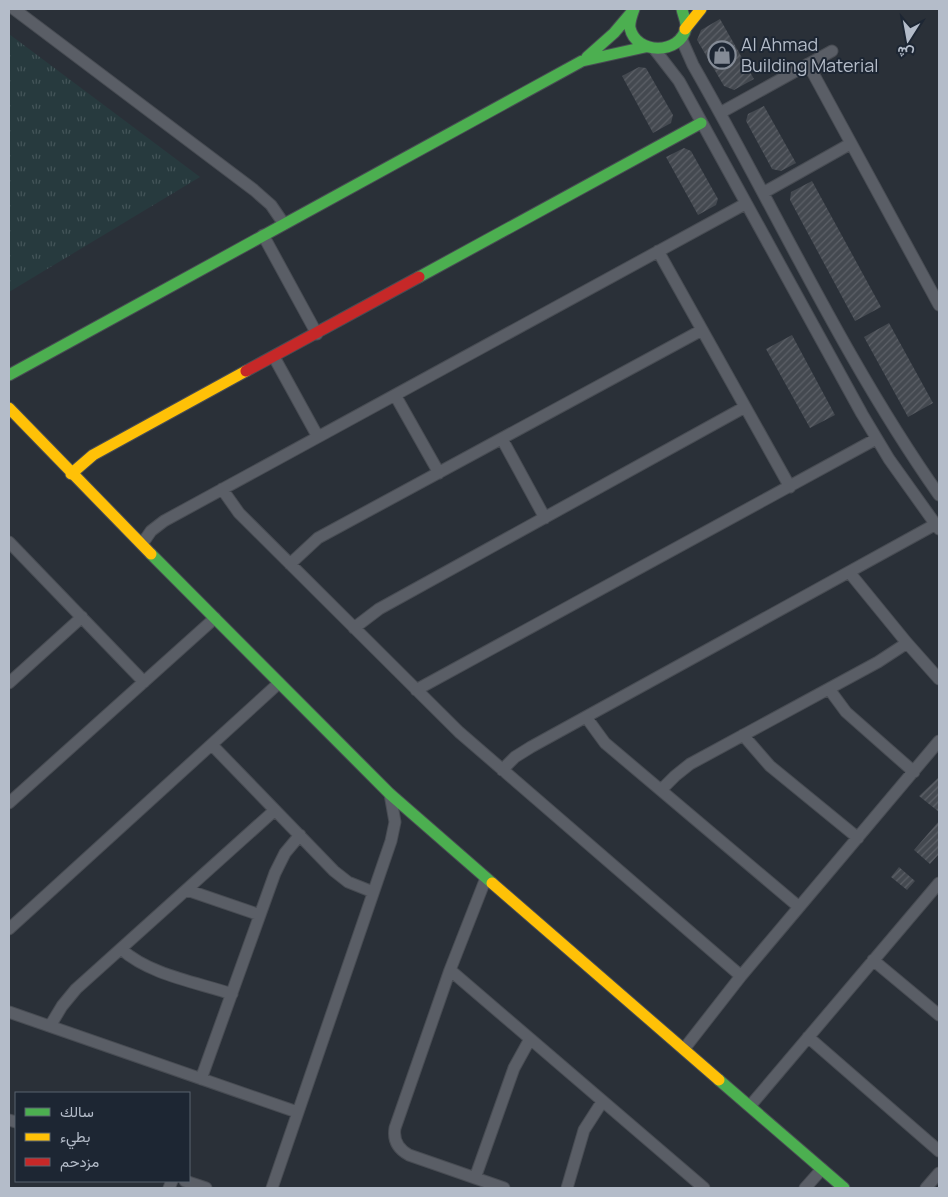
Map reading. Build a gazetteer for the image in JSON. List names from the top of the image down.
{
  "places": {
    "shop": ["Al Ahmad Building Material"]
  },
  "legend": ["سالك", "بطيء", "مزدحم"],
  "north": "bottom"
}
